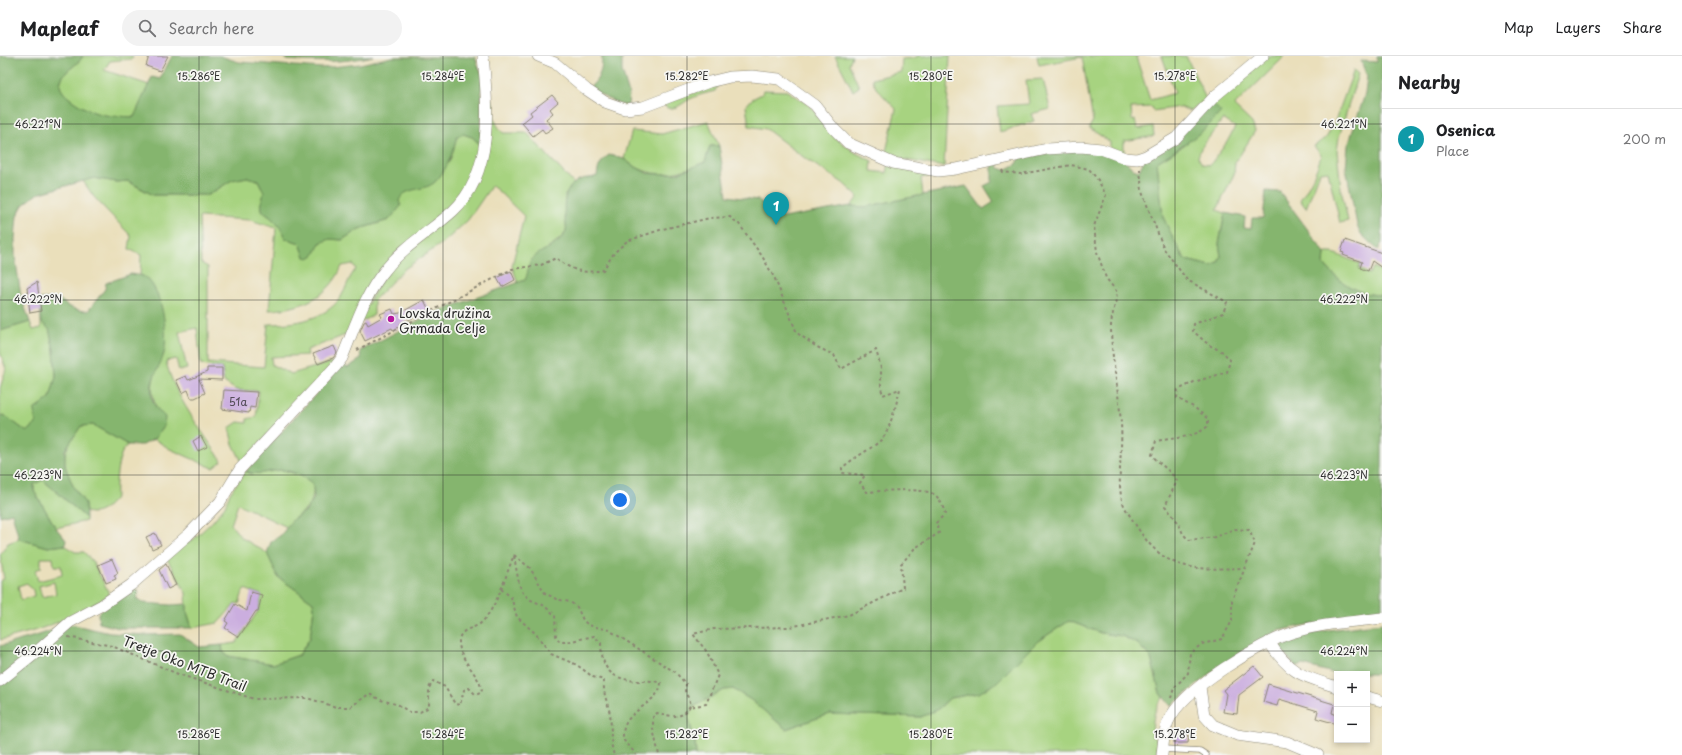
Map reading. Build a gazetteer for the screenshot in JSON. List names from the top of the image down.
{
  "streets": {
    "path": ["Tretje Oko MTB Trail"]
  },
  "places": ["Lovska družina Grmada Celje"],
  "house_numbers": ["51a"],
  "page": {
    "header": "Mapleaf",
    "search": "Search here",
    "nav": ["Map", "Layers", "Share"],
    "heading": "Nearby",
    "list": [
      {
        "mark": "1",
        "name": "Osenica",
        "note": "Place",
        "value": "200 m"
      }
    ],
    "pins": "1",
    "map_buttons": ["+", "−"]
  },
  "coordinates": [
    "15.286°E",
    "15.284°E",
    "15.282°E",
    "15.280°E",
    "15.278°E",
    "46.221°N",
    "46.222°N",
    "46.223°N",
    "46.224°N"
  ]
}
